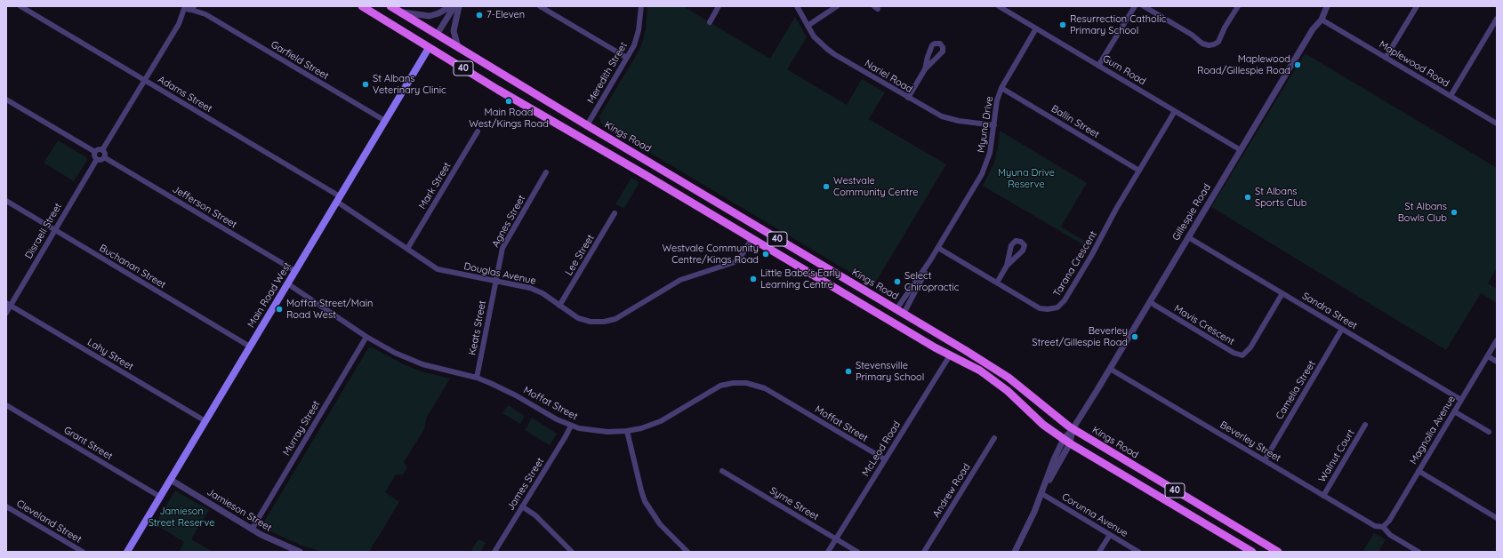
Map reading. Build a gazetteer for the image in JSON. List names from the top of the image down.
{
  "streets": {
    "main road": ["40", "Kings Road", "Main Road West"],
    "street": [
      "Garfield Street",
      "Maplewood Road",
      "Gum Road",
      "Meredith Street",
      "Nariel Road",
      "Adams Street",
      "Ballin Street",
      "Myuna Drive",
      "Mark Street",
      "Jefferson Street",
      "Gillespie Road",
      "Agnes Street",
      "Disraeli Street",
      "Lee Street",
      "Tarana Crescent",
      "Buchanan Street",
      "Douglas Avenue",
      "Sandra Street",
      "Mavis Crescent",
      "Keats Street",
      "Lahy Street",
      "Camelia Street",
      "Moffat Street",
      "Murray Street",
      "Magnolia Avenue",
      "Beverley Street",
      "Grant Street",
      "McLeod Road",
      "Walnut Court",
      "James Street",
      "Andrew Road",
      "Syme Street",
      "Jamieson Street",
      "Corunna Avenue",
      "Cleveland Street"
    ]
  },
  "crossings": [
    ["Garfield Street", "Main Road West"],
    ["Maplewood Road", "Gillespie Road"],
    ["40", "Kings Road"],
    ["40", "Gillespie Road"],
    ["40", "Douglas Avenue"],
    ["40", "Main Road West"],
    ["40", "McLeod Road"],
    ["Gum Road", "Myuna Drive"],
    ["Gum Road", "Gillespie Road"],
    ["Gum Road", "Tarana Crescent"],
    ["Meredith Street", "Kings Road"],
    ["Nariel Road", "Myuna Drive"],
    ["Adams Street", "Douglas Avenue"],
    ["Adams Street", "Main Road West"],
    ["Ballin Street", "Myuna Drive"],
    ["Ballin Street", "Tarana Crescent"],
    ["Myuna Drive", "Kings Road"],
    ["Myuna Drive", "Tarana Crescent"],
    ["Kings Road", "Gillespie Road"],
    ["Mark Street", "Douglas Avenue"],
    ["Jefferson Street", "Disraeli Street"],
    ["Jefferson Street", "Main Road West"],
    ["Gillespie Road", "Sandra Street"],
    ["Gillespie Road", "Mavis Crescent"],
    ["Gillespie Road", "Beverley Street"],
    ["Gillespie Road", "Corunna Avenue"],
    ["Agnes Street", "Douglas Avenue"],
    ["Agnes Street", "Keats Street"],
    ["Disraeli Street", "Buchanan Street"],
    ["Disraeli Street", "Lahy Street"],
    ["Lee Street", "Douglas Avenue"],
    ["Buchanan Street", "Main Road West"],
    ["Douglas Avenue", "Main Road West"],
    ["Douglas Avenue", "Keats Street"],
    ["Main Road West", "Lahy Street"],
    ["Main Road West", "Moffat Street"],
    ["Main Road West", "Grant Street"],
    ["Main Road West", "Jamieson Street"],
    ["Sandra Street", "Mavis Crescent"],
    ["Sandra Street", "Camelia Street"],
    ["Sandra Street", "Magnolia Avenue"],
    ["Keats Street", "Moffat Street"],
    ["Camelia Street", "Beverley Street"],
    ["Moffat Street", "Murray Street"],
    ["Moffat Street", "McLeod Road"],
    ["Moffat Street", "James Street"],
    ["Murray Street", "Jamieson Street"],
    ["Magnolia Avenue", "Beverley Street"],
    ["Beverley Street", "Walnut Court"],
    ["McLeod Road", "Syme Street"]
  ],
  "parks": ["Myuna Drive Reserve", "Jamieson Street Reserve"],
  "places": [
    "7-Eleven",
    "Resurrection Catholic Primary School",
    "Maplewood Road/Gillespie Road",
    "St Albans Veterinary Clinic",
    "Main Road West/Kings Road",
    "Westvale Community Centre",
    "St Albans Sports Club",
    "St Albans Bowls Club",
    "Westvale Community Centre/Kings Road",
    "Little Babe's Early Learning Centre",
    "Select Chiropractic",
    "Moffat Street/Main Road West",
    "Beverley Street/Gillespie Road",
    "Stevensville Primary School"
  ]
}
